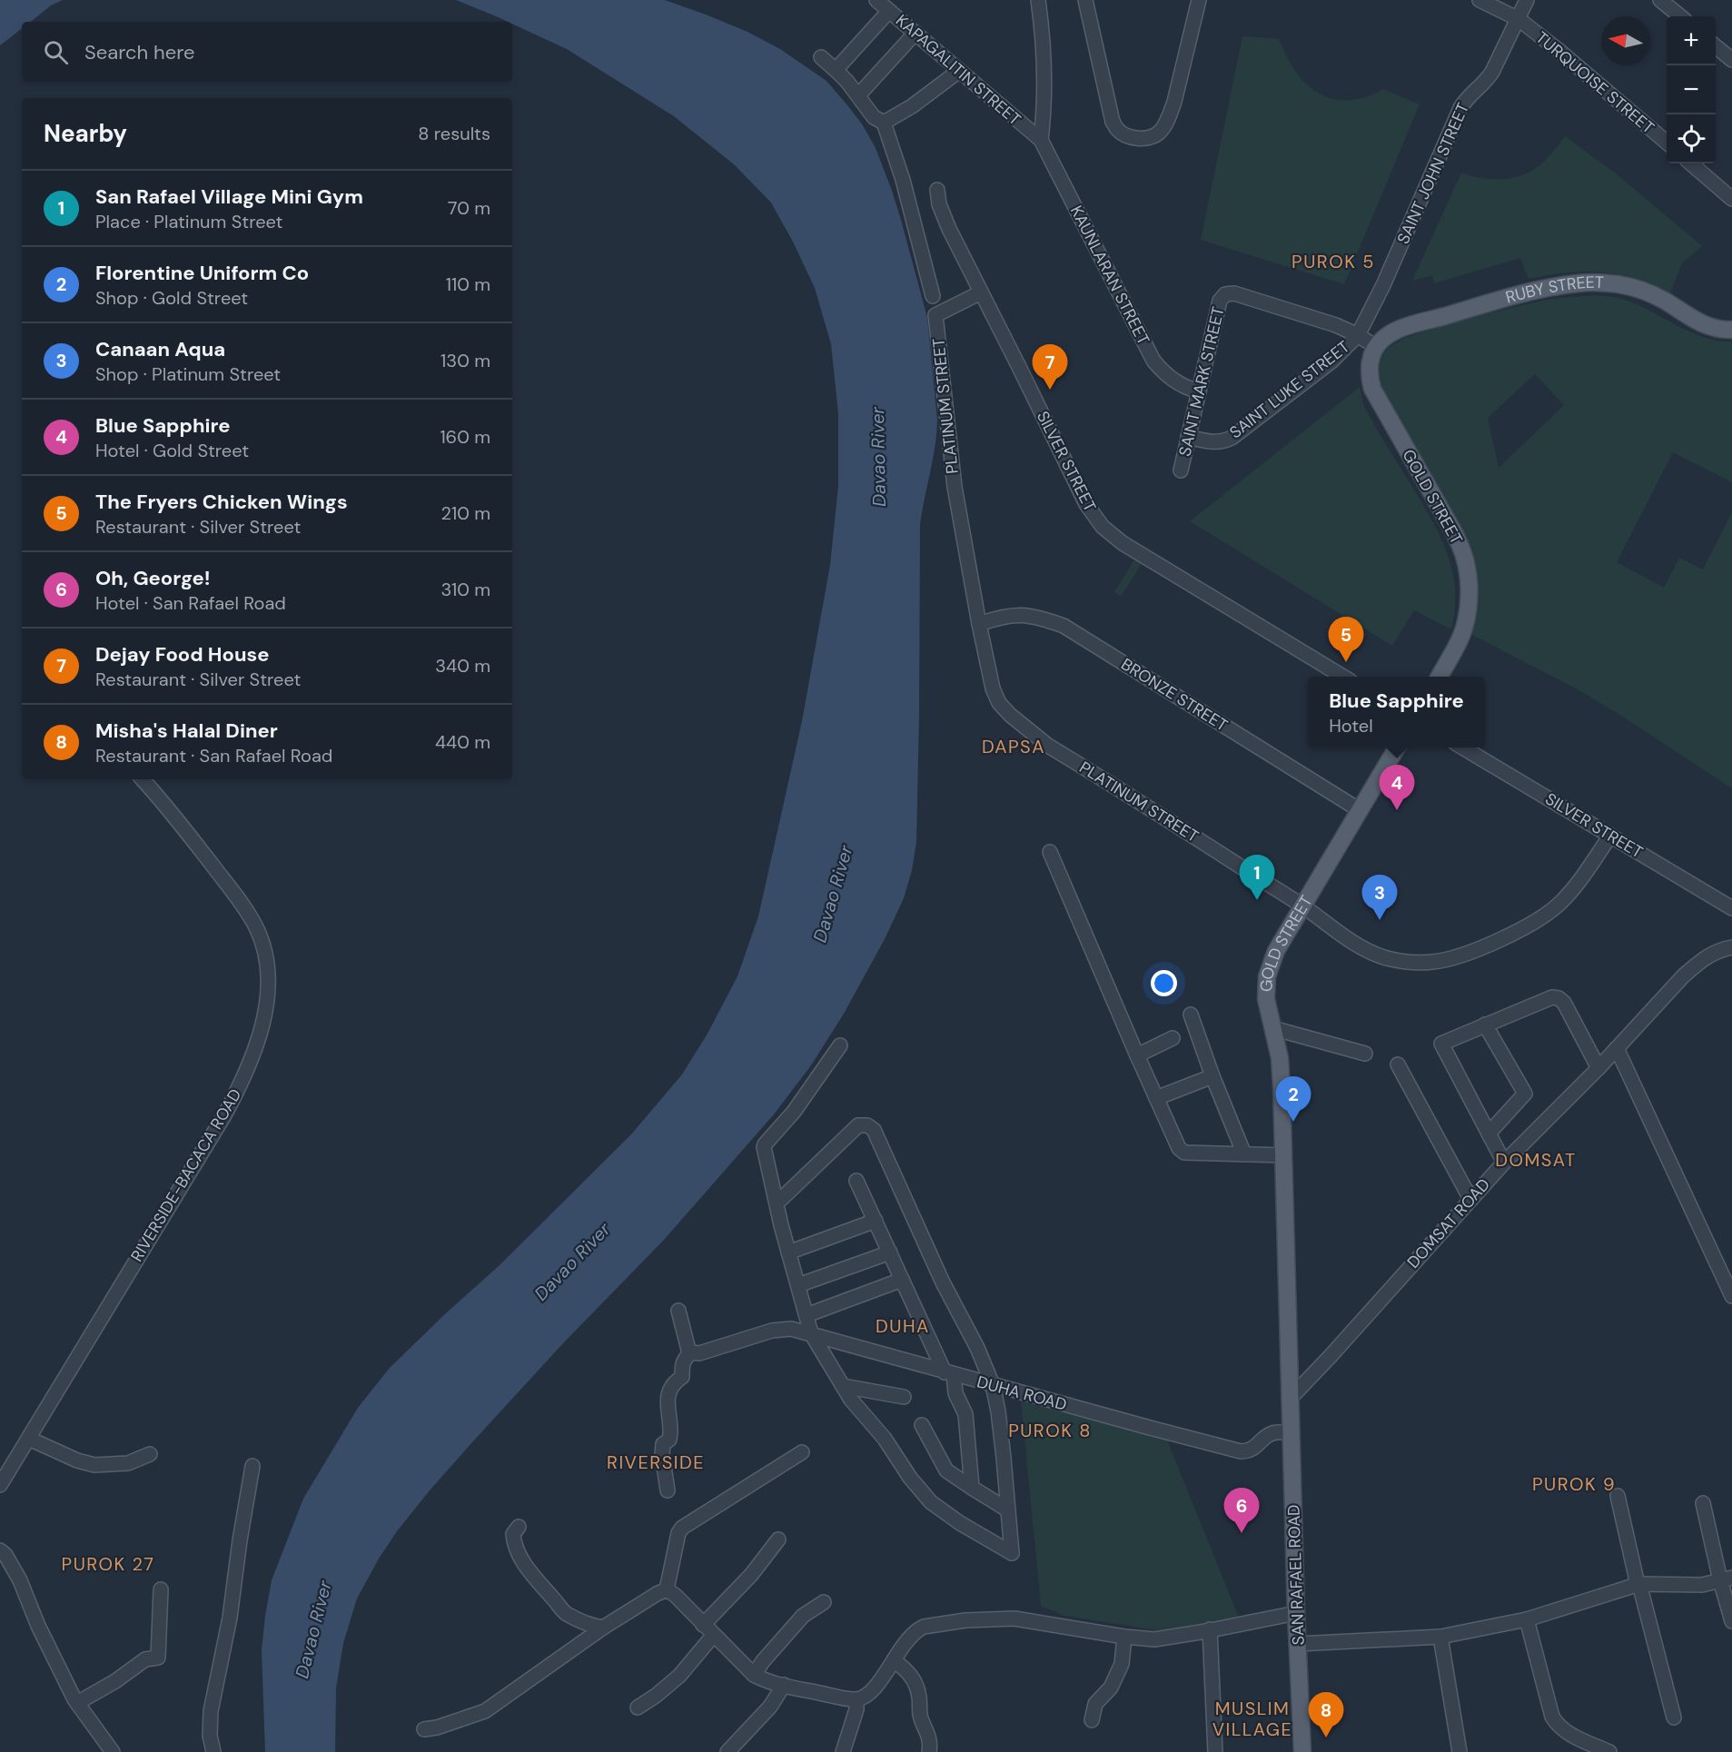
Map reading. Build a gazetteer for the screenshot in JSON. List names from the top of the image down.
{
  "streets": {
    "main road": ["RUBY STREET", "GOLD STREET", "SAN RAFAEL ROAD"],
    "street": [
      "KAPAGALITIN STREET",
      "TURQUOISE STREET",
      "SAINT JOHN STREET",
      "KAUNLARAN STREET",
      "SAINT MARK STREET",
      "SAINT LUKE STREET",
      "PLATINUM STREET",
      "SILVER STREET",
      "BRONZE STREET",
      "RIVERSIDE-BACACA ROAD",
      "DOMSAT ROAD",
      "DUHA ROAD"
    ]
  },
  "crossings": [
    ["KAPAGALITIN STREET", "KAUNLARAN STREET"],
    ["TURQUOISE STREET", "SAINT JOHN STREET"],
    ["SAINT JOHN STREET", "SAINT MARK STREET"],
    ["SAINT JOHN STREET", "SAINT LUKE STREET"],
    ["KAUNLARAN STREET", "SAINT MARK STREET"],
    ["RUBY STREET", "GOLD STREET"],
    ["SAINT MARK STREET", "SAINT LUKE STREET"],
    ["PLATINUM STREET", "SILVER STREET"],
    ["PLATINUM STREET", "GOLD STREET"],
    ["PLATINUM STREET", "BRONZE STREET"],
    ["GOLD STREET", "BRONZE STREET"],
    ["GOLD STREET", "DOMSAT ROAD"],
    ["GOLD STREET", "SAN RAFAEL ROAD"],
    ["DOMSAT ROAD", "SAN RAFAEL ROAD"],
    ["DUHA ROAD", "SAN RAFAEL ROAD"]
  ],
  "districts": [
    "PUROK 5",
    "DAPSA",
    "DOMSAT",
    "DUHA",
    "PUROK 8",
    "RIVERSIDE",
    "PUROK 9",
    "PUROK 27",
    "MUSLIM VILLAGE"
  ],
  "water": ["Davao River"],
  "north": "left",
  "page": {
    "map_buttons": ["+", "−"],
    "search": "Search here",
    "heading": ["Nearby", "8 results"],
    "list": [
      {
        "mark": "1",
        "name": "San Rafael Village Mini Gym",
        "note": "Place · Platinum Street",
        "value": "70 m"
      },
      {
        "mark": "2",
        "name": "Florentine Uniform Co",
        "note": "Shop · Gold Street",
        "value": "110 m"
      },
      {
        "mark": "3",
        "name": "Canaan Aqua",
        "note": "Shop · Platinum Street",
        "value": "130 m"
      },
      {
        "mark": "4",
        "name": "Blue Sapphire",
        "note": "Hotel · Gold Street",
        "value": "160 m"
      },
      {
        "mark": "5",
        "name": "The Fryers Chicken Wings",
        "note": "Restaurant · Silver Street",
        "value": "210 m"
      },
      {
        "mark": "6",
        "name": "Oh, George!",
        "note": "Hotel · San Rafael Road",
        "value": "310 m"
      },
      {
        "mark": "7",
        "name": "Dejay Food House",
        "note": "Restaurant · Silver Street",
        "value": "340 m"
      },
      {
        "mark": "8",
        "name": "Misha's Halal Diner",
        "note": "Restaurant · San Rafael Road",
        "value": "440 m"
      }
    ],
    "pins": [
      "7",
      "5",
      "4",
      "1",
      "3",
      "2",
      "6",
      "8"
    ],
    "popup": ["Blue Sapphire", "Hotel"]
  }
}
